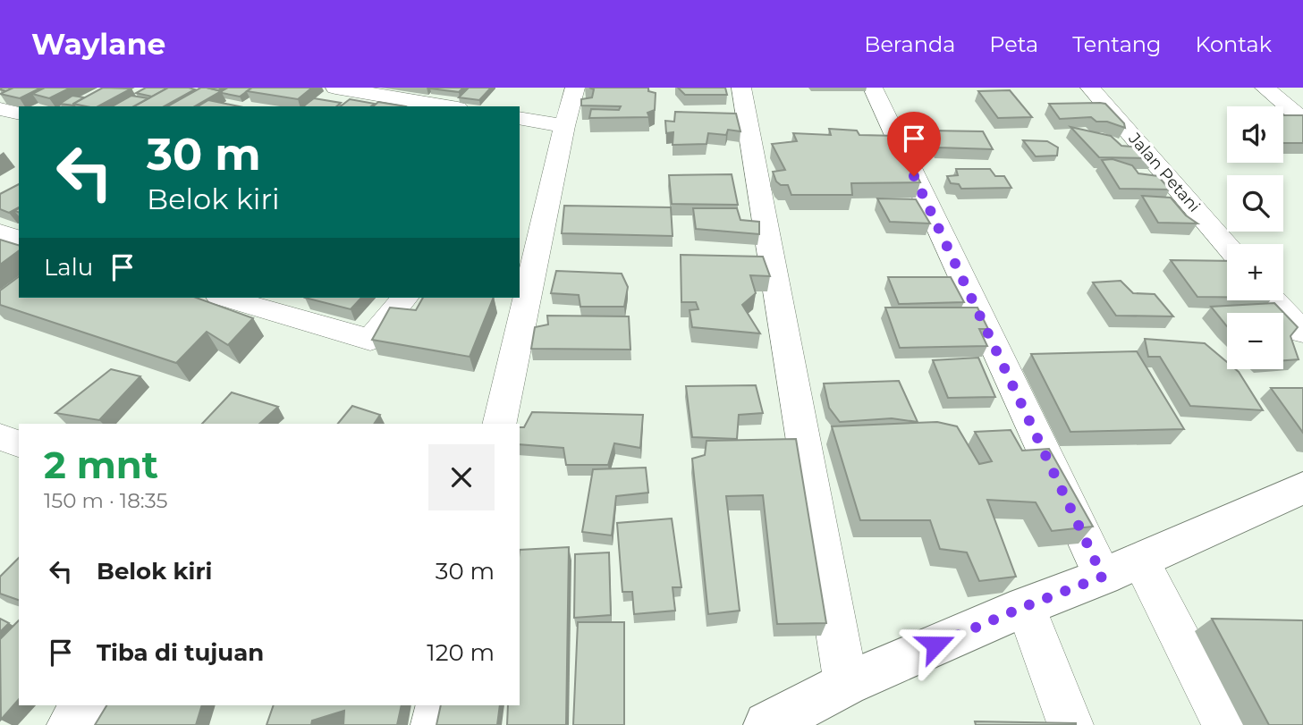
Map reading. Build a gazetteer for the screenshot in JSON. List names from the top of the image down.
{
  "streets": {
    "street": ["Jalan Petani"]
  },
  "page": {
    "header": "Waylane",
    "nav": [
      "Beranda",
      "Peta",
      "Tentang",
      "Kontak"
    ],
    "map_buttons": ["+", "−"],
    "turn": ["30 m", "Belok kiri"],
    "then": "Lalu",
    "heading": ["2 mnt", "150 m · 18:35"],
    "list": [
      {
        "name": "Belok kiri",
        "value": "30 m"
      },
      {
        "name": "Tiba di tujuan",
        "value": "120 m"
      }
    ]
  }
}
